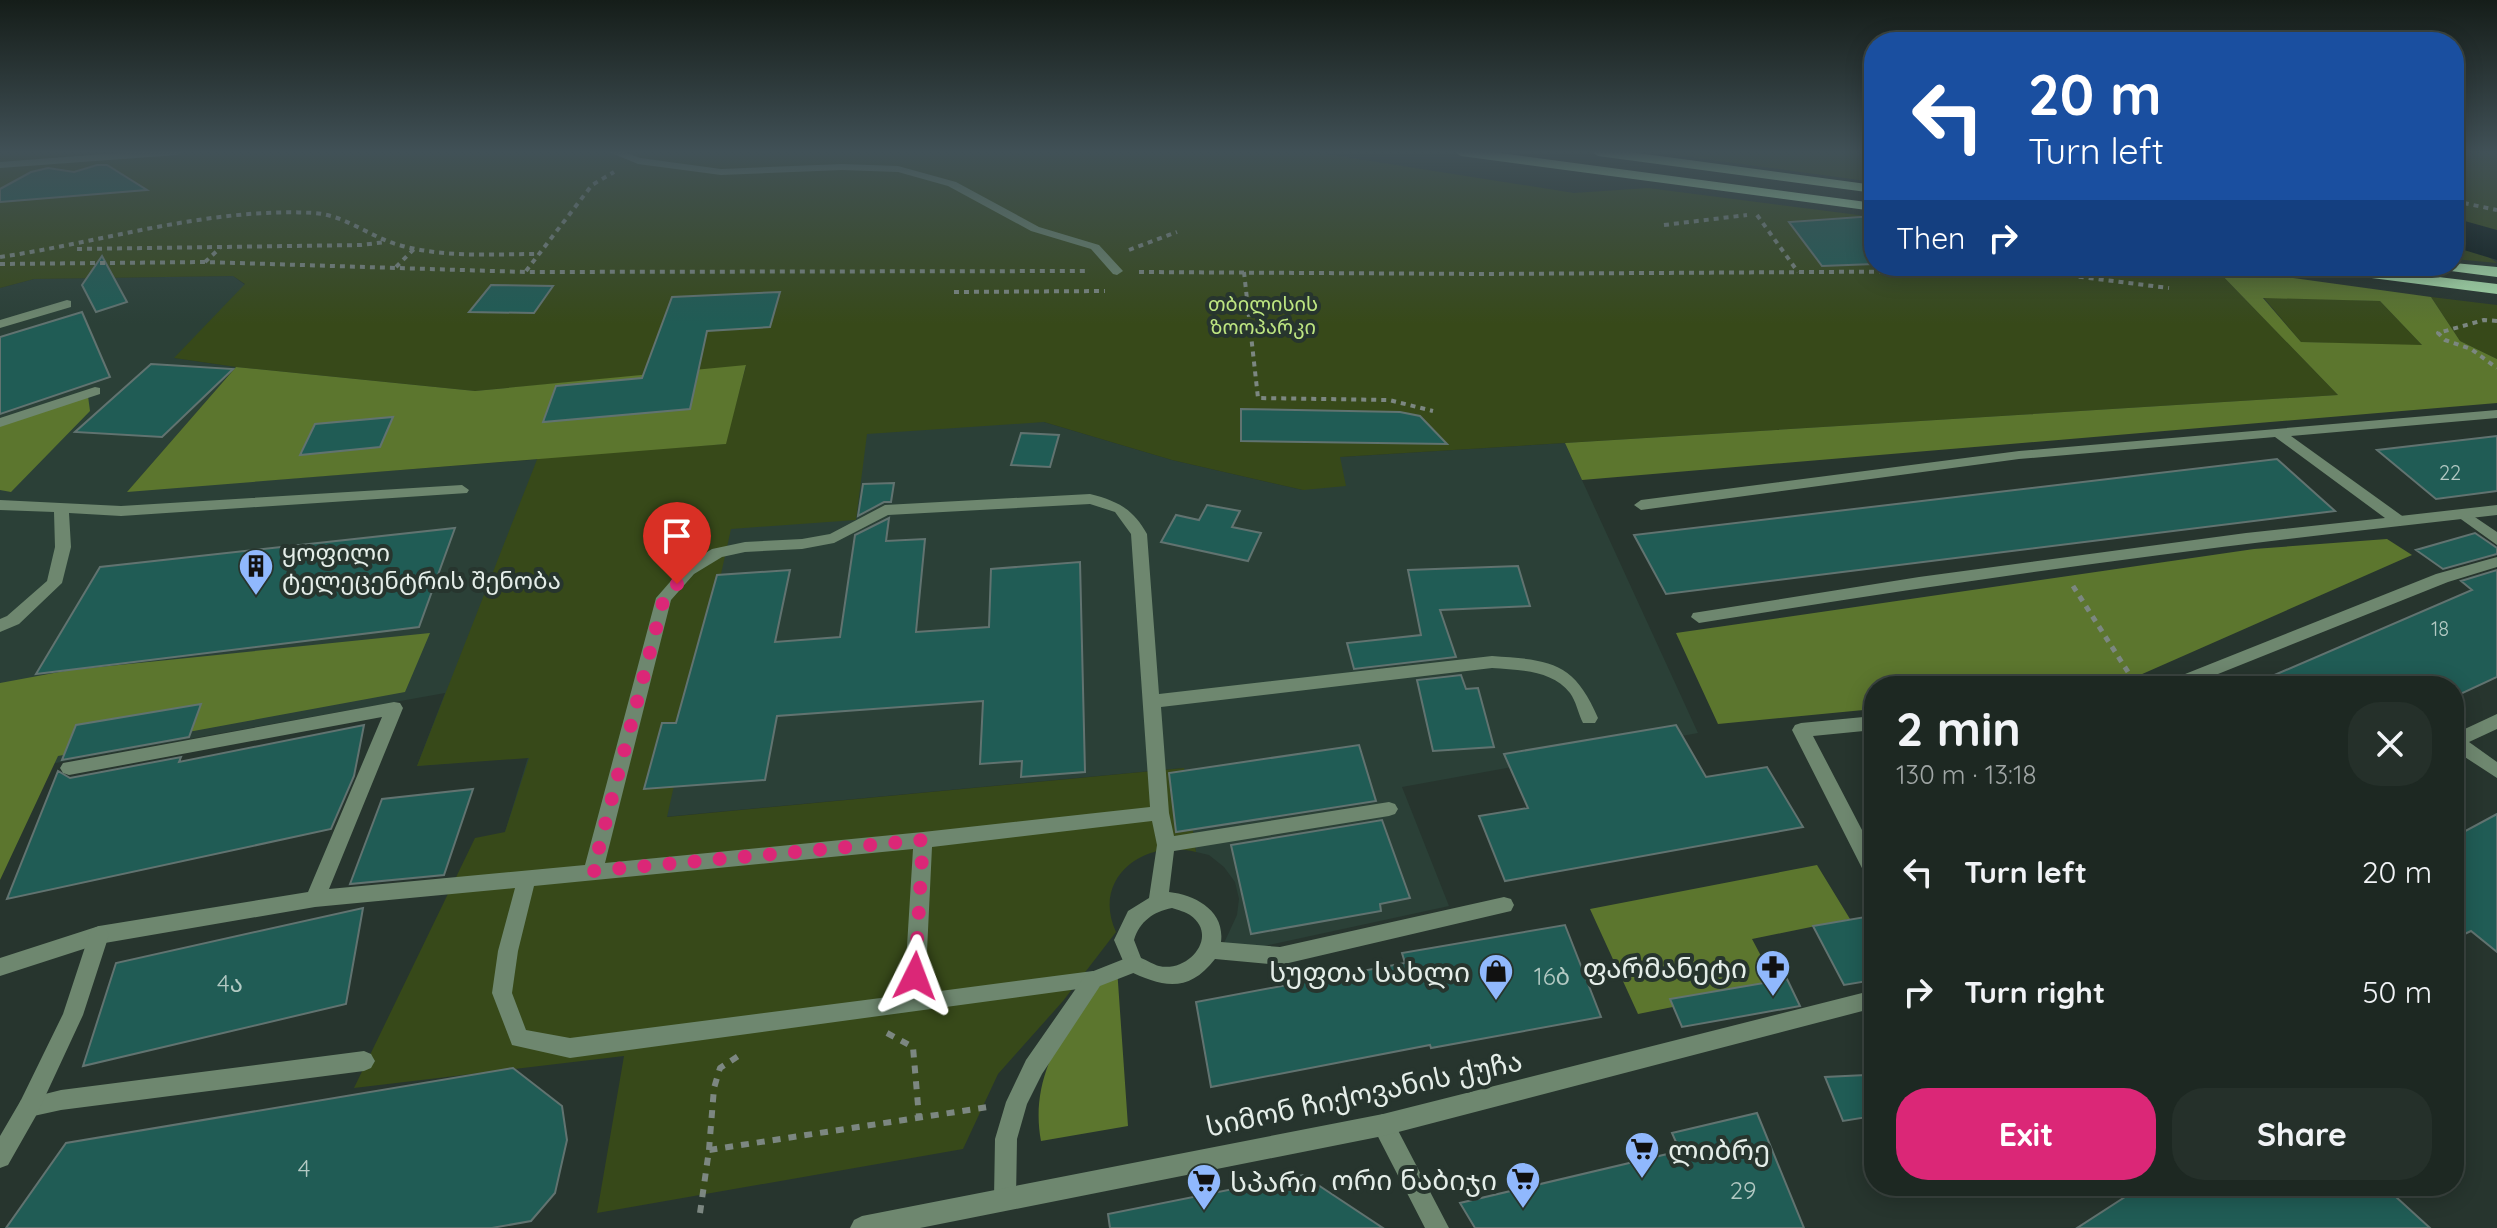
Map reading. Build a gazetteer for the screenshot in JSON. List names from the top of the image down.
{
  "streets": {
    "street": ["სიმონ ჩიქოვანის ქუჩა"]
  },
  "parks": ["თბილისის ზოოპარკი"],
  "places": {
    "building": ["ყოფილი ტელეცენტრის შენობა"],
    "pharmacy": ["ფარმანეტი"],
    "shop": ["სუფთა სახლი"],
    "supermarket": ["ლიბრე", "ორი ნაბიჯი", "სპარი"]
  },
  "house_numbers": [
    "22",
    "18",
    "16ბ",
    "4ა",
    "4",
    "29"
  ],
  "page": {
    "turn": ["20 m", "Turn left"],
    "then": "Then",
    "heading": ["2 min", "130 m · 13:18"],
    "list": [
      {
        "name": "Turn left",
        "value": "20 m"
      },
      {
        "name": "Turn right",
        "value": "50 m"
      }
    ],
    "buttons": ["Exit", "Share"]
  }
}
